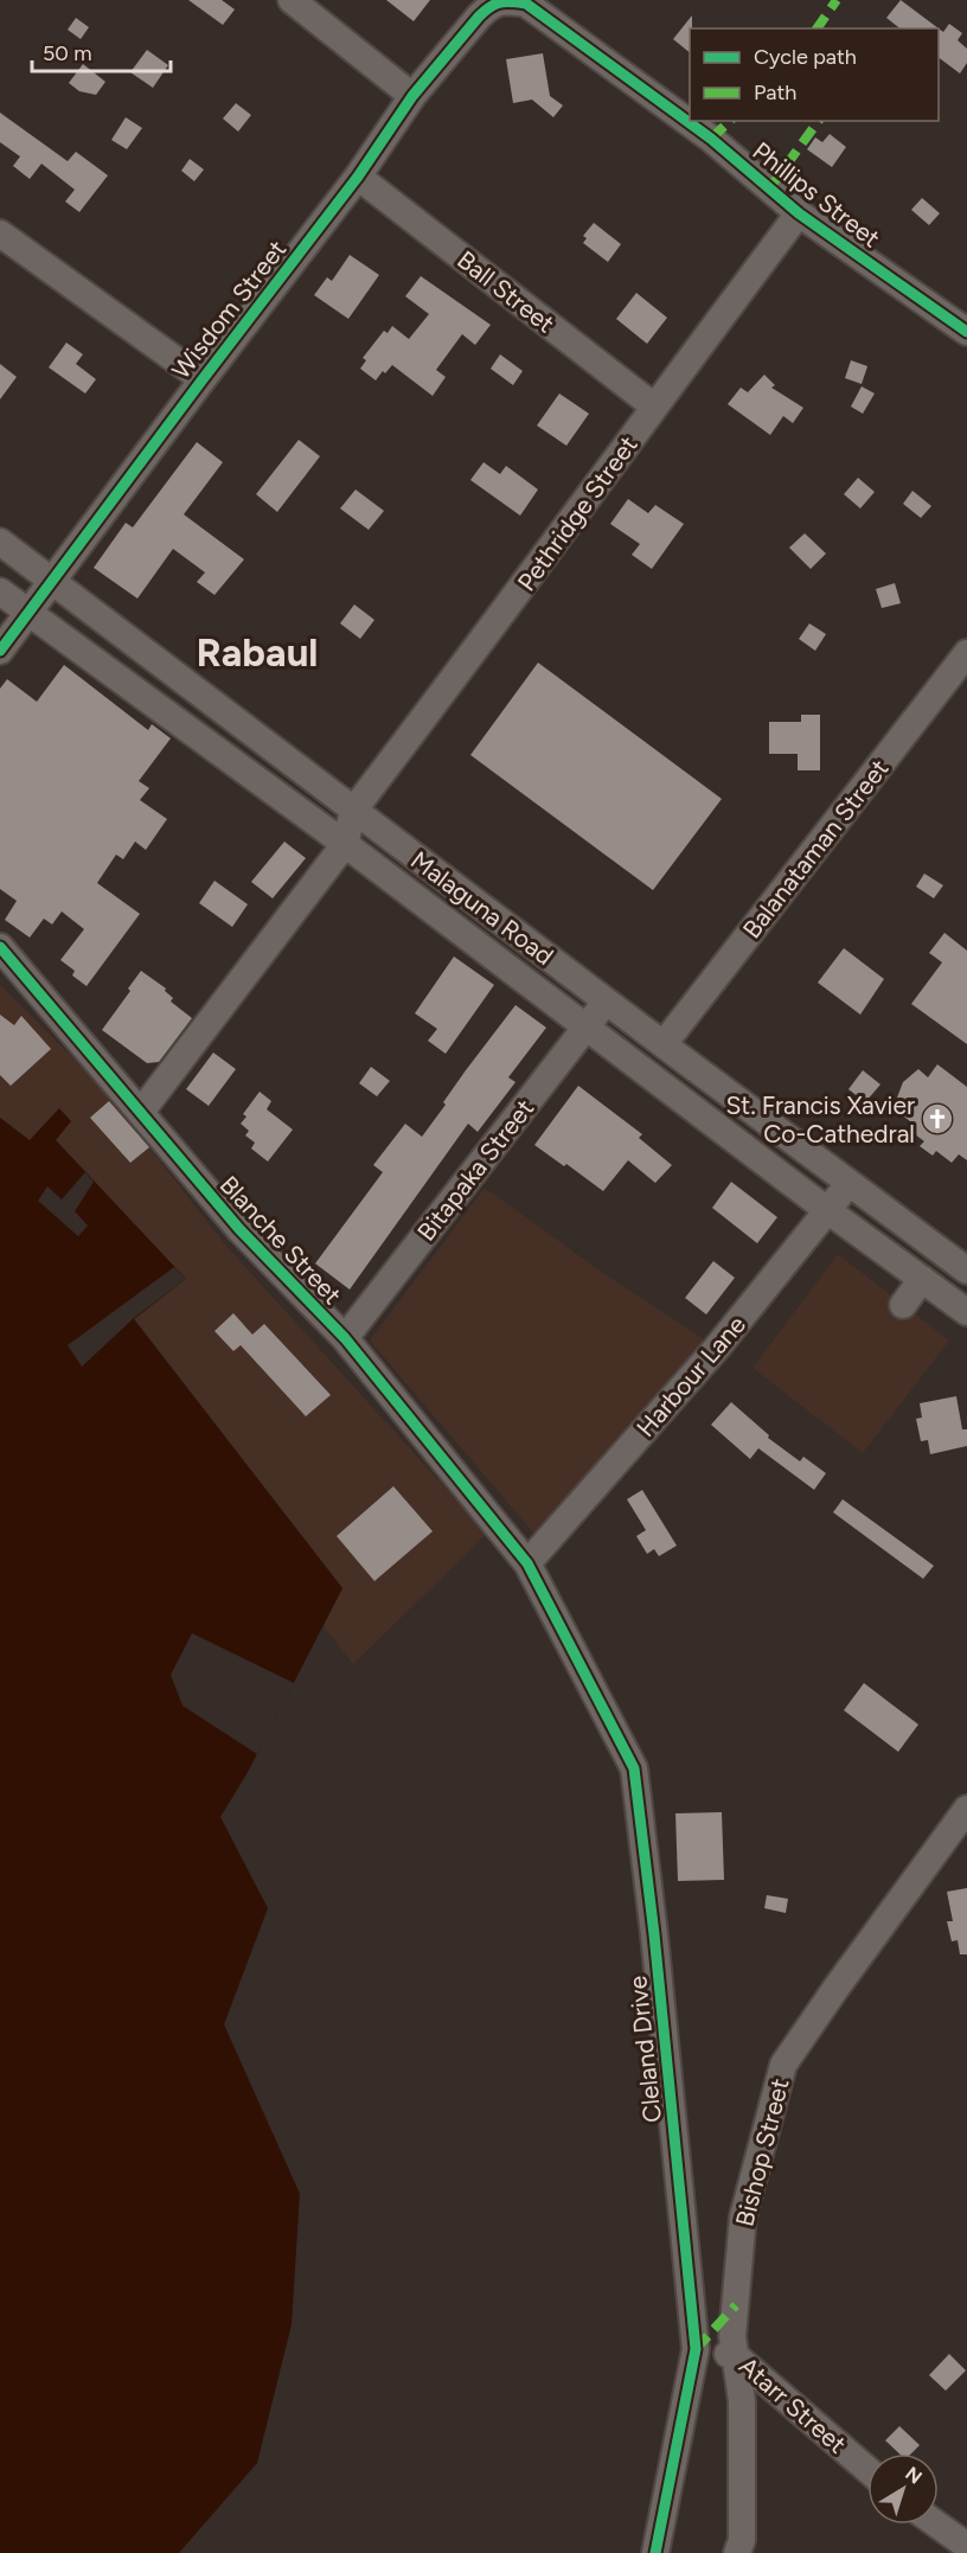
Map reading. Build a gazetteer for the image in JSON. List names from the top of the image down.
{
  "streets": {
    "street": [
      "Phillips Street",
      "Ball Street",
      "Wisdom Street",
      "Pethridge Street",
      "Balanataman Street",
      "Malaguna Road",
      "Bitapaka Street",
      "Blanche Street",
      "Harbour Lane",
      "Cleland Drive",
      "Bishop Street",
      "Atarr Street"
    ]
  },
  "crossings": [
    ["Phillips Street", "Wisdom Street"],
    ["Phillips Street", "Pethridge Street"],
    ["Ball Street", "Wisdom Street"],
    ["Ball Street", "Pethridge Street"],
    ["Wisdom Street", "Malaguna Road"],
    ["Pethridge Street", "Malaguna Road"],
    ["Balanataman Street", "Malaguna Road"],
    ["Malaguna Road", "Bitapaka Street"],
    ["Malaguna Road", "Harbour Lane"],
    ["Bitapaka Street", "Blanche Street"],
    ["Blanche Street", "Harbour Lane"],
    ["Blanche Street", "Cleland Drive"],
    ["Harbour Lane", "Cleland Drive"],
    ["Cleland Drive", "Atarr Street"],
    ["Bishop Street", "Atarr Street"]
  ],
  "districts": ["Rabaul"],
  "places": {
    "church": ["St. Francis Xavier Co-Cathedral"]
  },
  "legend": ["Cycle path", "Path"],
  "scale_bar": "50 m",
  "north": "top right"
}
